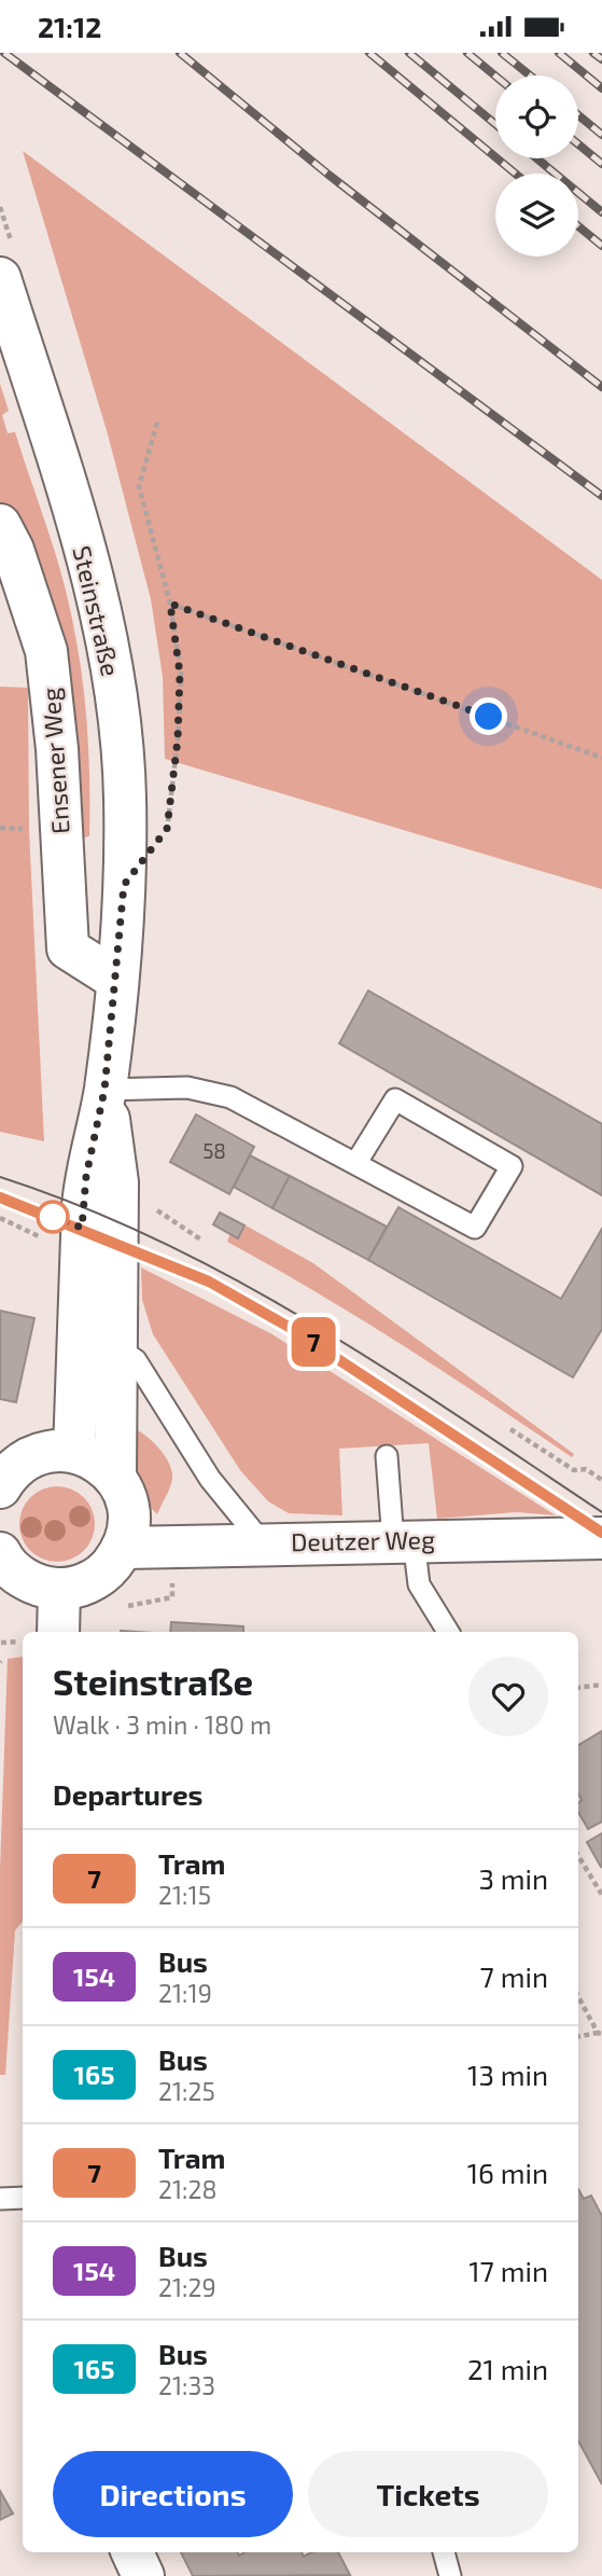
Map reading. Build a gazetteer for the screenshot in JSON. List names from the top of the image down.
{
  "streets": {
    "main road": ["Steinstraße", "Ensener Weg", "Deutzer Weg"]
  },
  "crossings": [
    ["Steinstraße", "Ensener Weg"],
    ["Steinstraße", "Deutzer Weg"]
  ],
  "lines": ["tram line 7"],
  "house_numbers": ["58"],
  "page": {
    "status": "21:12",
    "on_map": "7",
    "heading": [
      ["Steinstraße", "Walk · 3 min · 180 m"],
      "Departures"
    ],
    "list": [
      {
        "mark": "7",
        "name": "Tram",
        "note": "21:15",
        "value": "3 min"
      },
      {
        "mark": "154",
        "name": "Bus",
        "note": "21:19",
        "value": "7 min"
      },
      {
        "mark": "165",
        "name": "Bus",
        "note": "21:25",
        "value": "13 min"
      },
      {
        "mark": "7",
        "name": "Tram",
        "note": "21:28",
        "value": "16 min"
      },
      {
        "mark": "154",
        "name": "Bus",
        "note": "21:29",
        "value": "17 min"
      },
      {
        "mark": "165",
        "name": "Bus",
        "note": "21:33",
        "value": "21 min"
      }
    ],
    "buttons": ["Directions", "Tickets"]
  }
}
